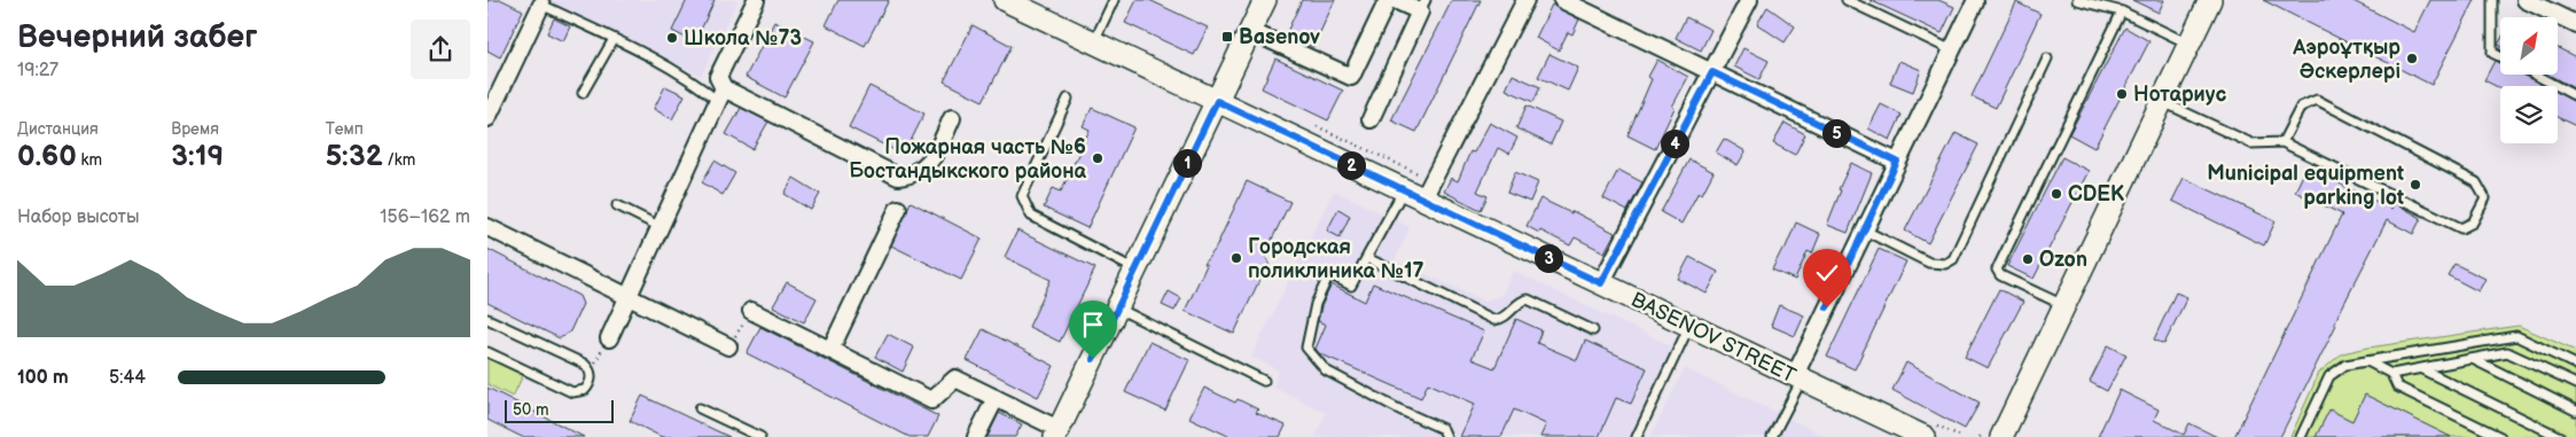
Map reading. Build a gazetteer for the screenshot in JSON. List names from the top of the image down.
{
  "streets": {
    "street": ["BASENOV STREET"]
  },
  "places": {
    "transit": ["Basenov"],
    "other": [
      "Школа №73",
      "Аэроұтқыр Әскерлері",
      "Нотариуc",
      "Пожарная часть №6 Бостандыкского района",
      "Municipal equipment parking lot",
      "CDEK",
      "Городская поликлиника №17",
      "Ozon"
    ]
  },
  "scale_bar": "50 m",
  "north": "top right",
  "page": {
    "heading": ["Вечерний забег", "19:27"],
    "stats": [
      ["Дистанция", "0.60 km"],
      ["Время", "3:19"],
      ["Темп", "5:32 /km"]
    ],
    "pins": [
      "5",
      "4",
      "1",
      "2",
      "3"
    ],
    "chart": ["Набор высоты", "156–162 m"],
    "list": [
      {
        "name": "100 m",
        "note": "5:44"
      }
    ],
    "scale": "50 m"
  }
}
